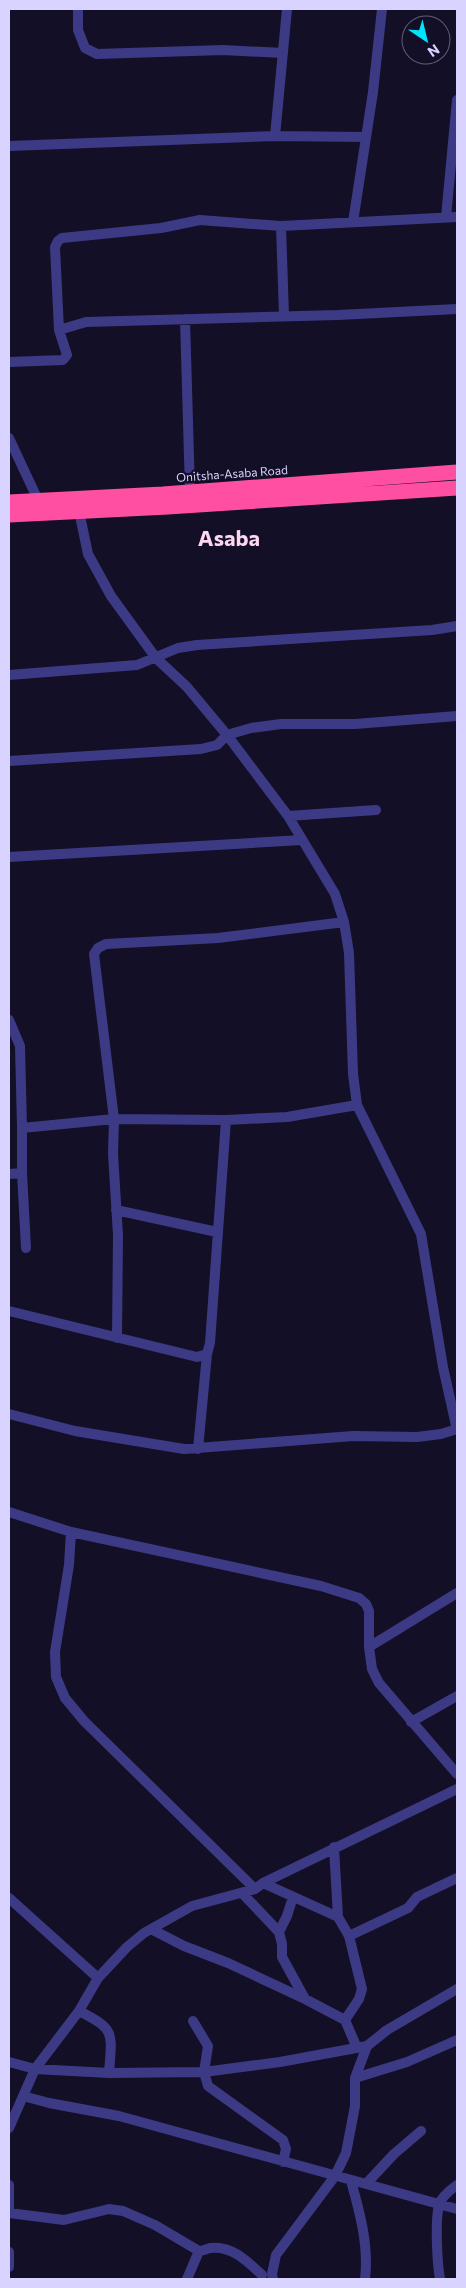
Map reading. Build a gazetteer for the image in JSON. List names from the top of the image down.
{
  "streets": {
    "highway": ["Onitsha-Asaba Road"]
  },
  "districts": ["Asaba"],
  "north": "bottom right"
}
